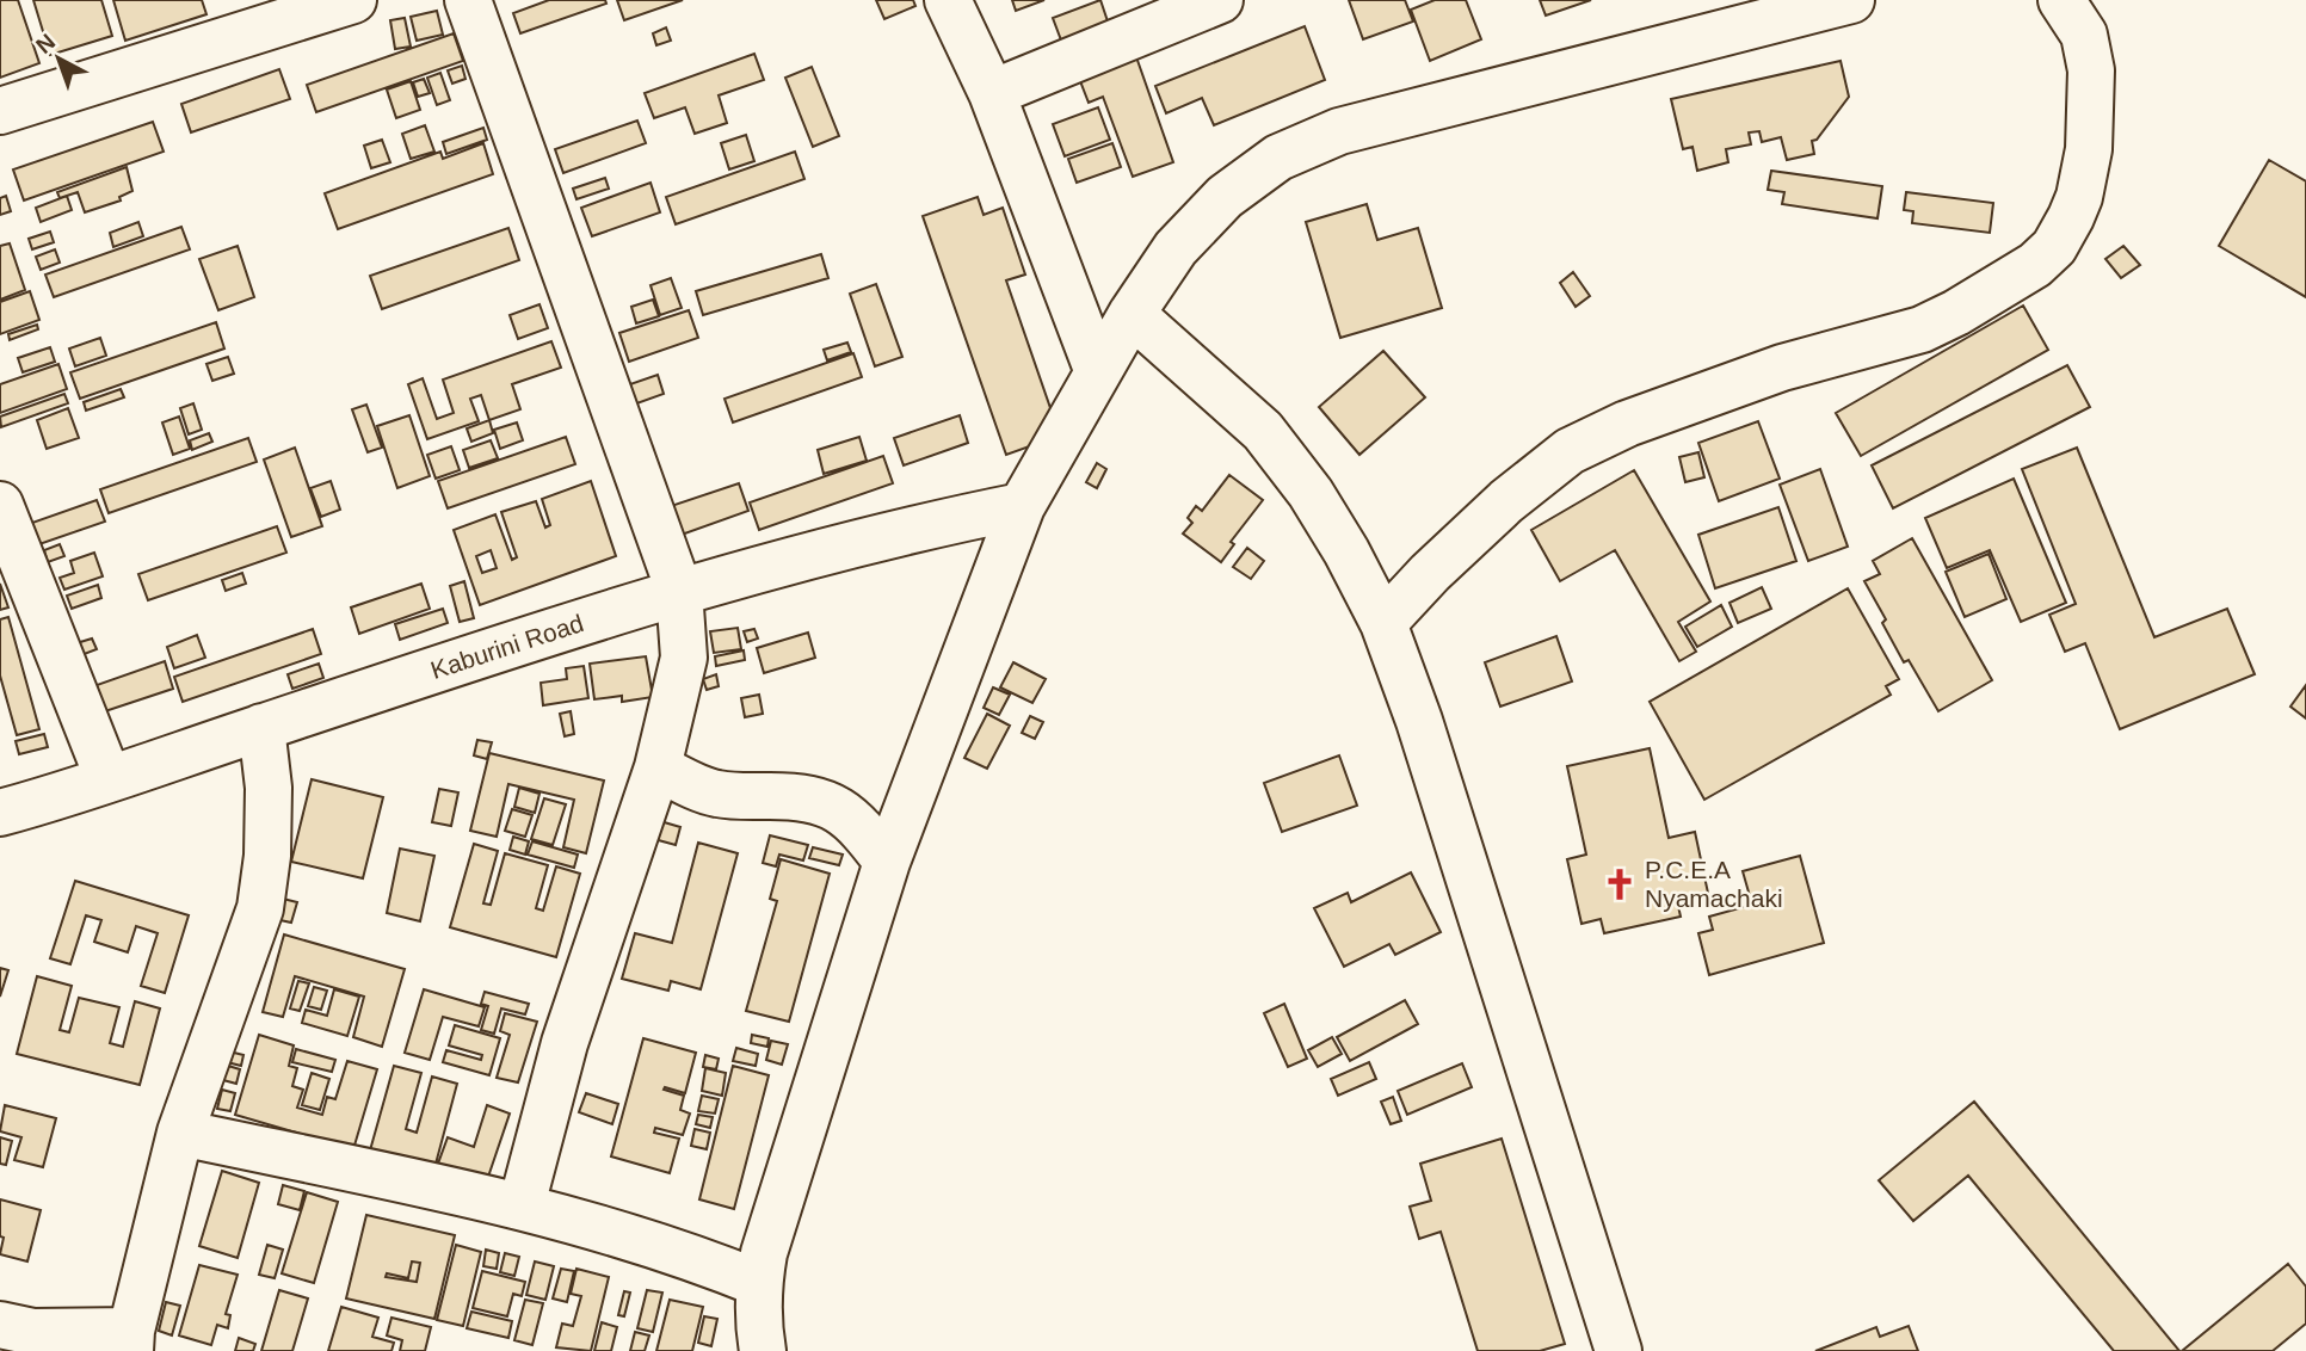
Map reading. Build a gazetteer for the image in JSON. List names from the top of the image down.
{
  "streets": {
    "street": ["Kaburini Road"]
  },
  "places": {
    "church": ["P.C.E.A Nyamachaki"]
  },
  "north": "top left"
}
